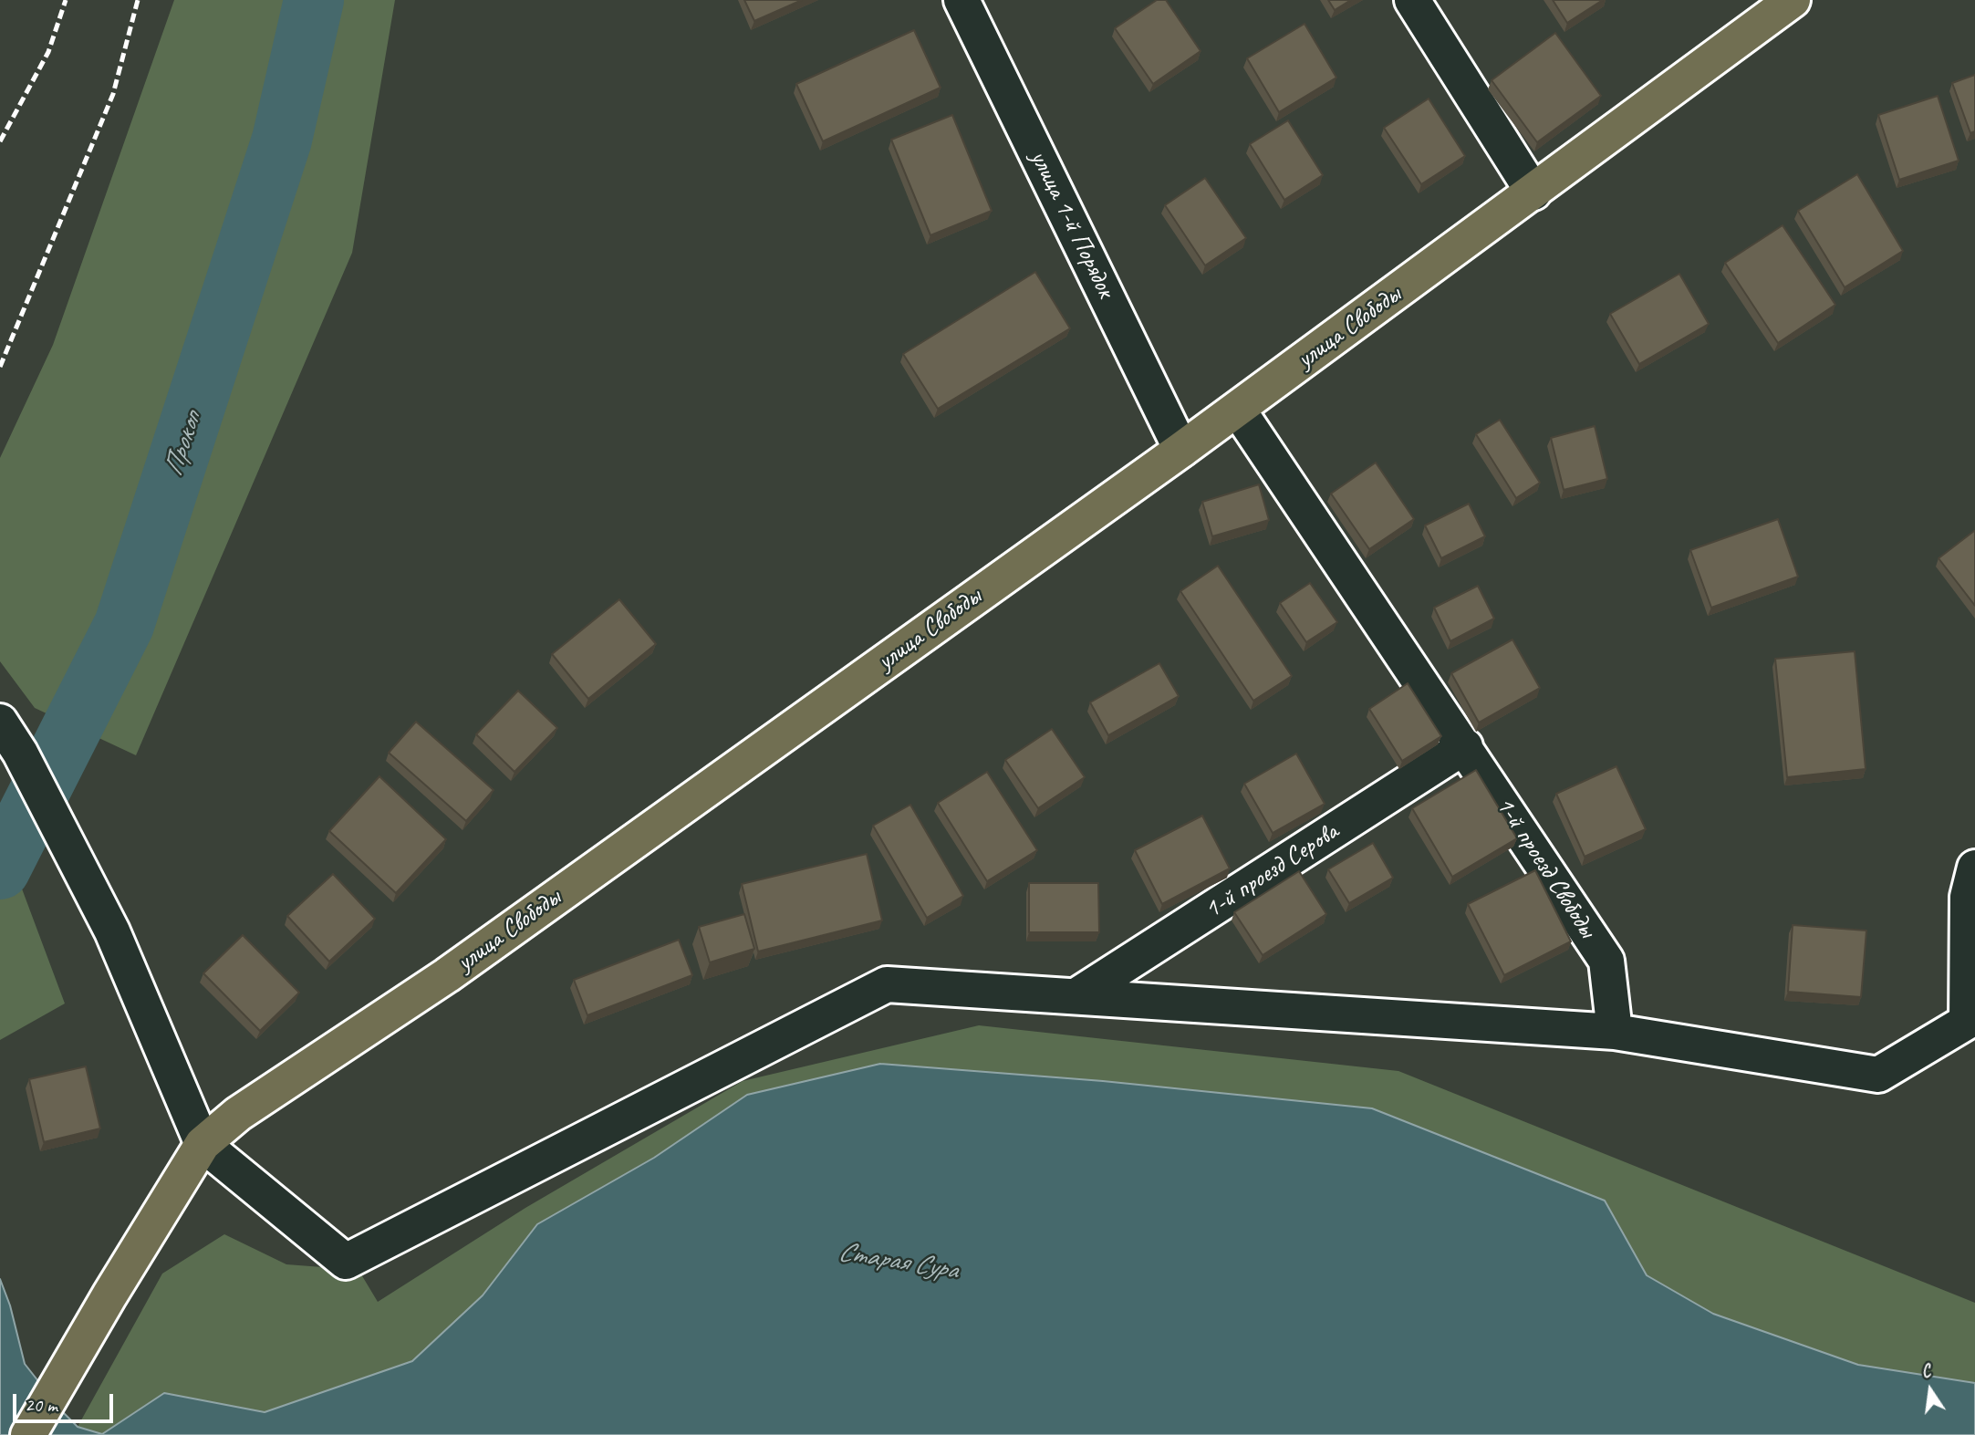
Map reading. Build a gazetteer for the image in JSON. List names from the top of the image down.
{
  "streets": {
    "main road": ["улица Свободы"],
    "street": ["улица 1-й Порядок", "1-й проезд Свободы", "1-й проезд Серова"]
  },
  "crossings": [
    ["улица 1-й Порядок", "улица Свободы"],
    ["улица Свободы", "1-й проезд Свободы"],
    ["1-й проезд Свободы", "1-й проезд Серова"]
  ],
  "water": ["Прокоп", "Старая Сура"],
  "scale_bar": "20 m",
  "north": "top"
}
